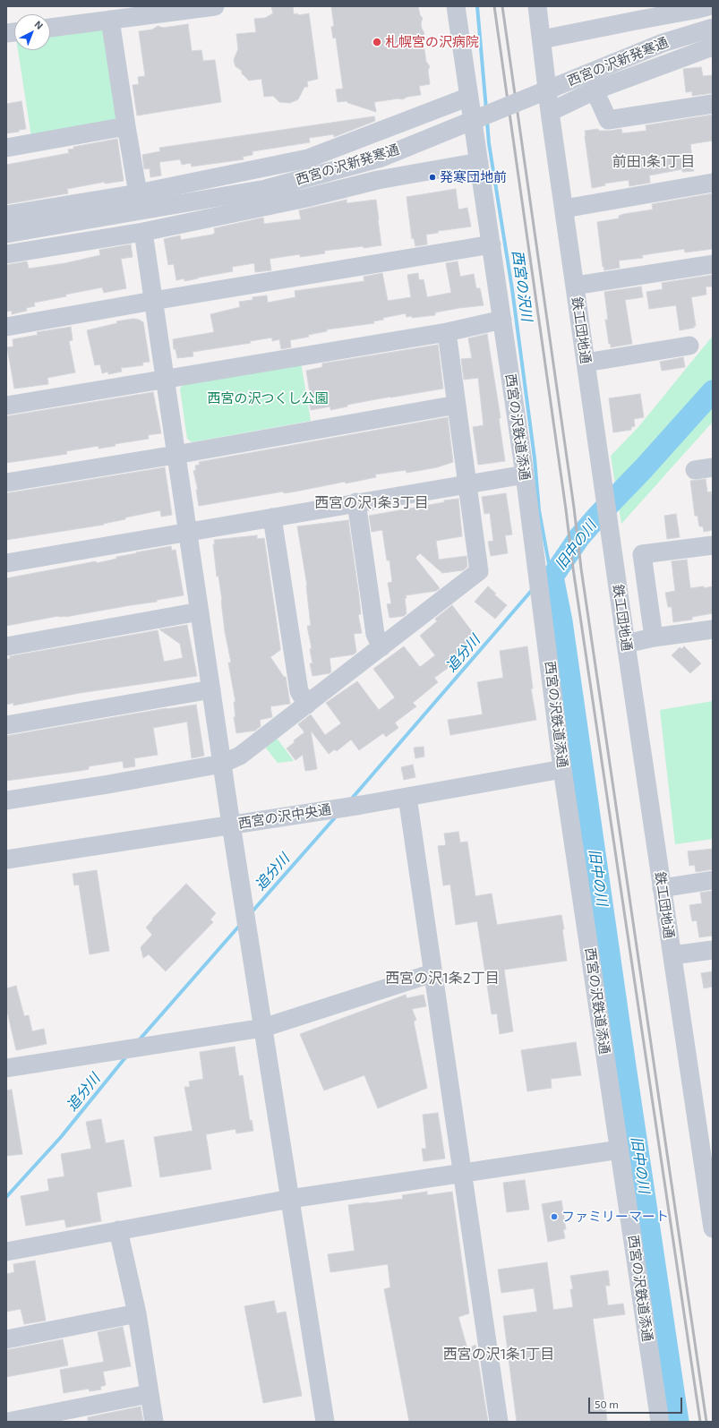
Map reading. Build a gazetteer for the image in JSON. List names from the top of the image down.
{
  "streets": {
    "street": [
      "西宮の沢新発寒通",
      "鉄工団地通",
      "西宮の沢鉄道添通",
      "西宮の沢中央通"
    ]
  },
  "crossings": [
    ["西宮の沢鉄道添通", "西宮の沢中央通"]
  ],
  "districts": [
    "前田1条1丁目",
    "西宮の沢1条3丁目",
    "西宮の沢1条2丁目",
    "西宮の沢1条1丁目"
  ],
  "water": ["西宮の沢川", "旧中の川", "追分川"],
  "parks": ["西宮の沢つくし公園"],
  "places": ["札幌宮の沢病院", "発寒団地前", "ファミリーマート"],
  "scale_bar": "50 m",
  "north": "top right"
}
